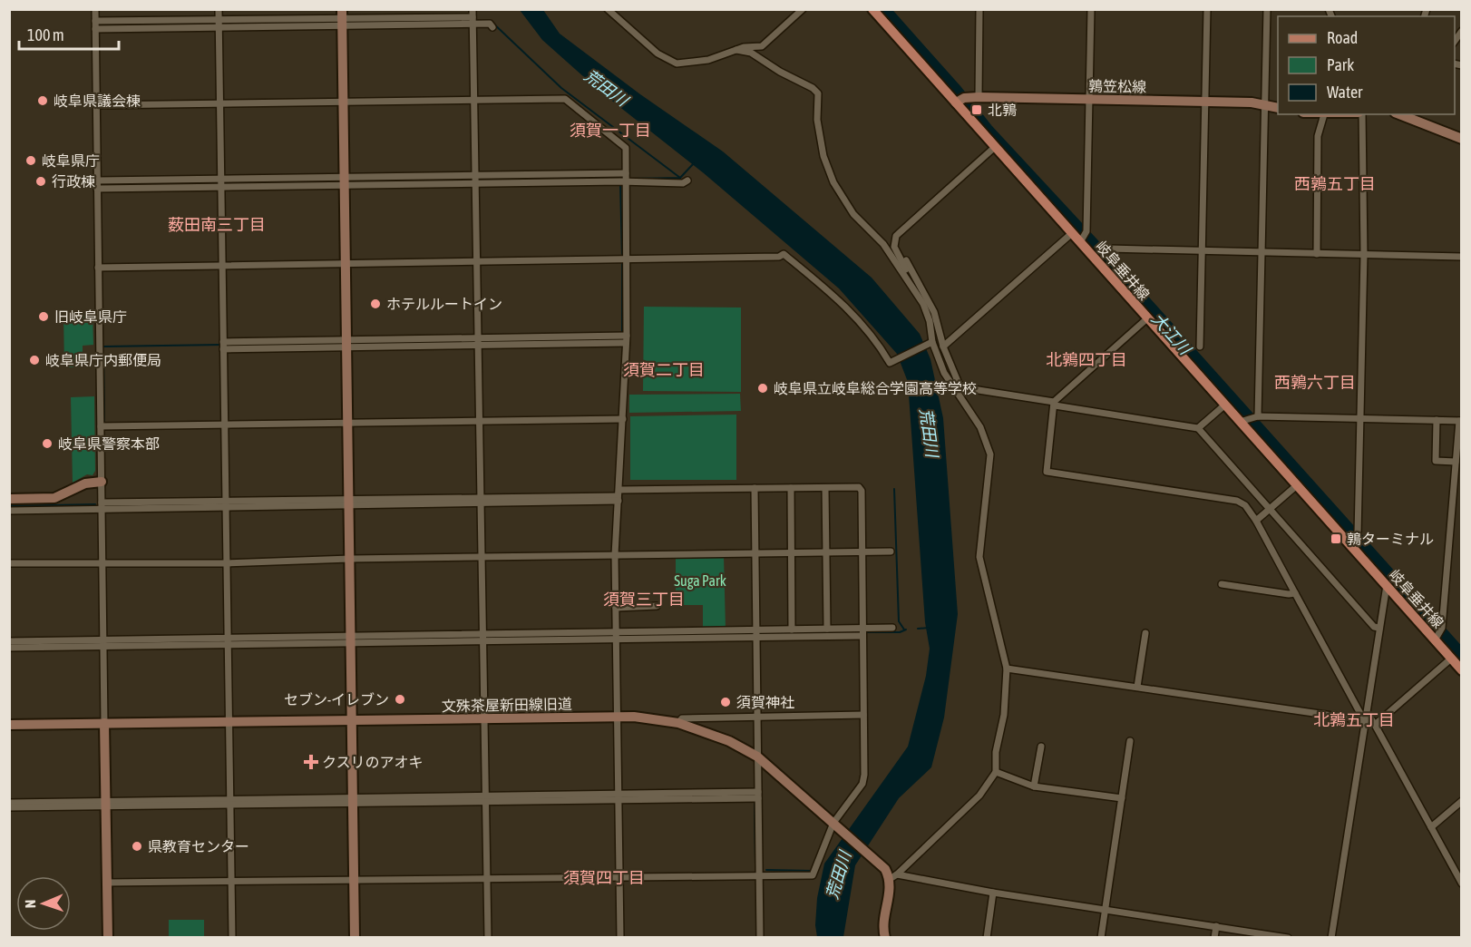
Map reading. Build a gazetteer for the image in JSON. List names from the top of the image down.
{
  "streets": {
    "main road": ["岐阜垂井線"],
    "street": ["鶉笠松線", "文殊茶屋新田線旧道"]
  },
  "crossings": [
    ["鶉笠松線", "岐阜垂井線"]
  ],
  "districts": [
    "須賀一丁目",
    "西鶉五丁目",
    "薮田南三丁目",
    "北鶉四丁目",
    "須賀二丁目",
    "西鶉六丁目",
    "須賀三丁目",
    "北鶉五丁目",
    "須賀四丁目"
  ],
  "water": ["荒田川", "大江川"],
  "parks": ["Suga Park"],
  "places": {
    "other": [
      "岐阜県議会棟",
      "岐阜県庁",
      "行政棟",
      "ホテルルートイン",
      "旧岐阜県庁",
      "岐阜県庁内郵便局",
      "岐阜県立岐阜総合学園高等学校",
      "岐阜県警察本部",
      "セブン-イレブン",
      "須賀神社",
      "県教育センター"
    ],
    "transit": ["北鶉", "鶉ターミナル"],
    "health": ["クスリのアオキ"]
  },
  "legend": ["Road", "Park", "Water"],
  "scale_bar": "100 m",
  "north": "left"
}
